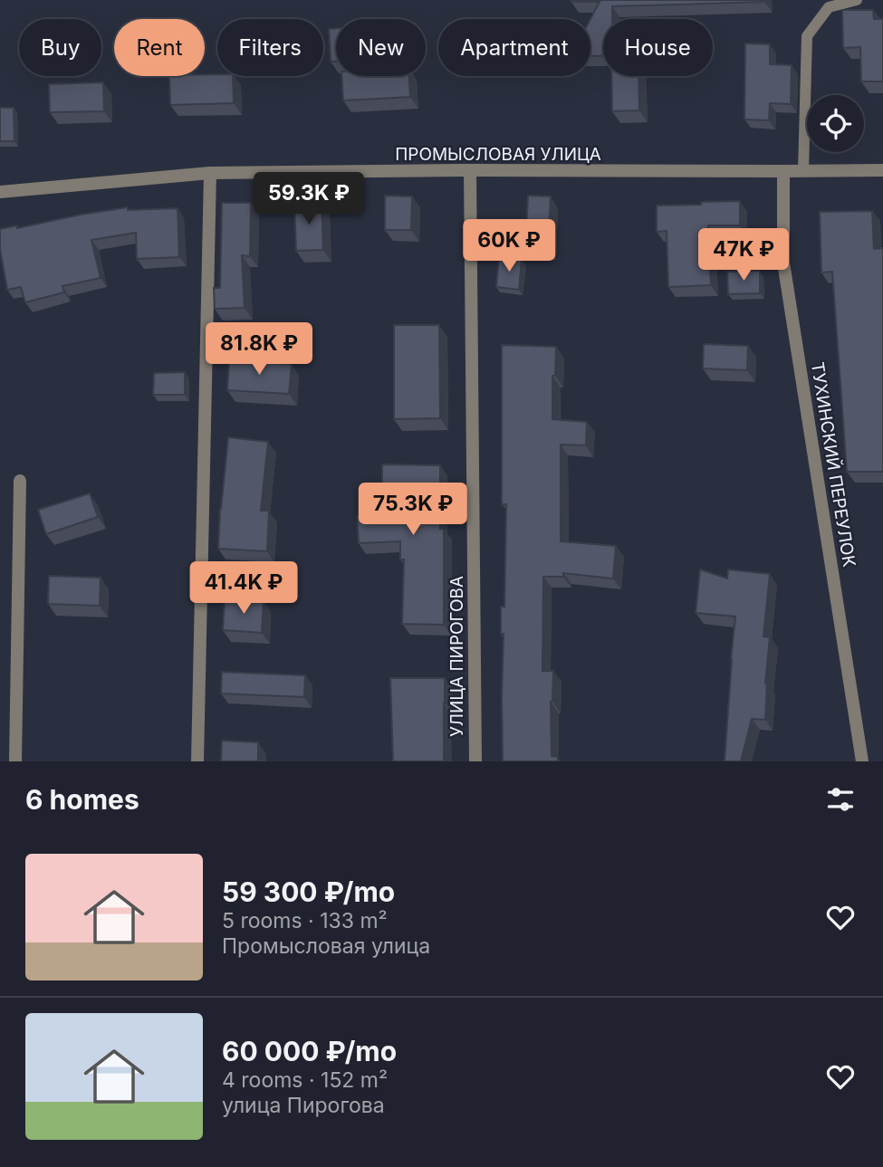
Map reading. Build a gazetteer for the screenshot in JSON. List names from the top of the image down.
{
  "streets": {
    "street": ["ПРОМЫСЛОВАЯ УЛИЦА", "ТУХИНСКИЙ ПЕРЕУЛОК", "УЛИЦА ПИРОГОВА"]
  },
  "crossings": [
    ["ПРОМЫСЛОВАЯ УЛИЦА", "ТУХИНСКИЙ ПЕРЕУЛОК"],
    ["ПРОМЫСЛОВАЯ УЛИЦА", "УЛИЦА ПИРОГОВА"]
  ],
  "page": {
    "chip": [
      "Buy",
      "Rent",
      "Filters",
      "New",
      "Apartment",
      "House"
    ],
    "price": [
      "59.3K ₽",
      "60K ₽",
      "47K ₽",
      "81.8K ₽",
      "75.3K ₽",
      "41.4K ₽"
    ],
    "heading": "6 homes",
    "list": [
      {
        "name": "59 300 ₽/mo",
        "note": "5 rooms · 133 m² · Промысловая улица"
      },
      {
        "name": "60 000 ₽/mo",
        "note": "4 rooms · 152 m² · улица Пирогова"
      }
    ]
  }
}
